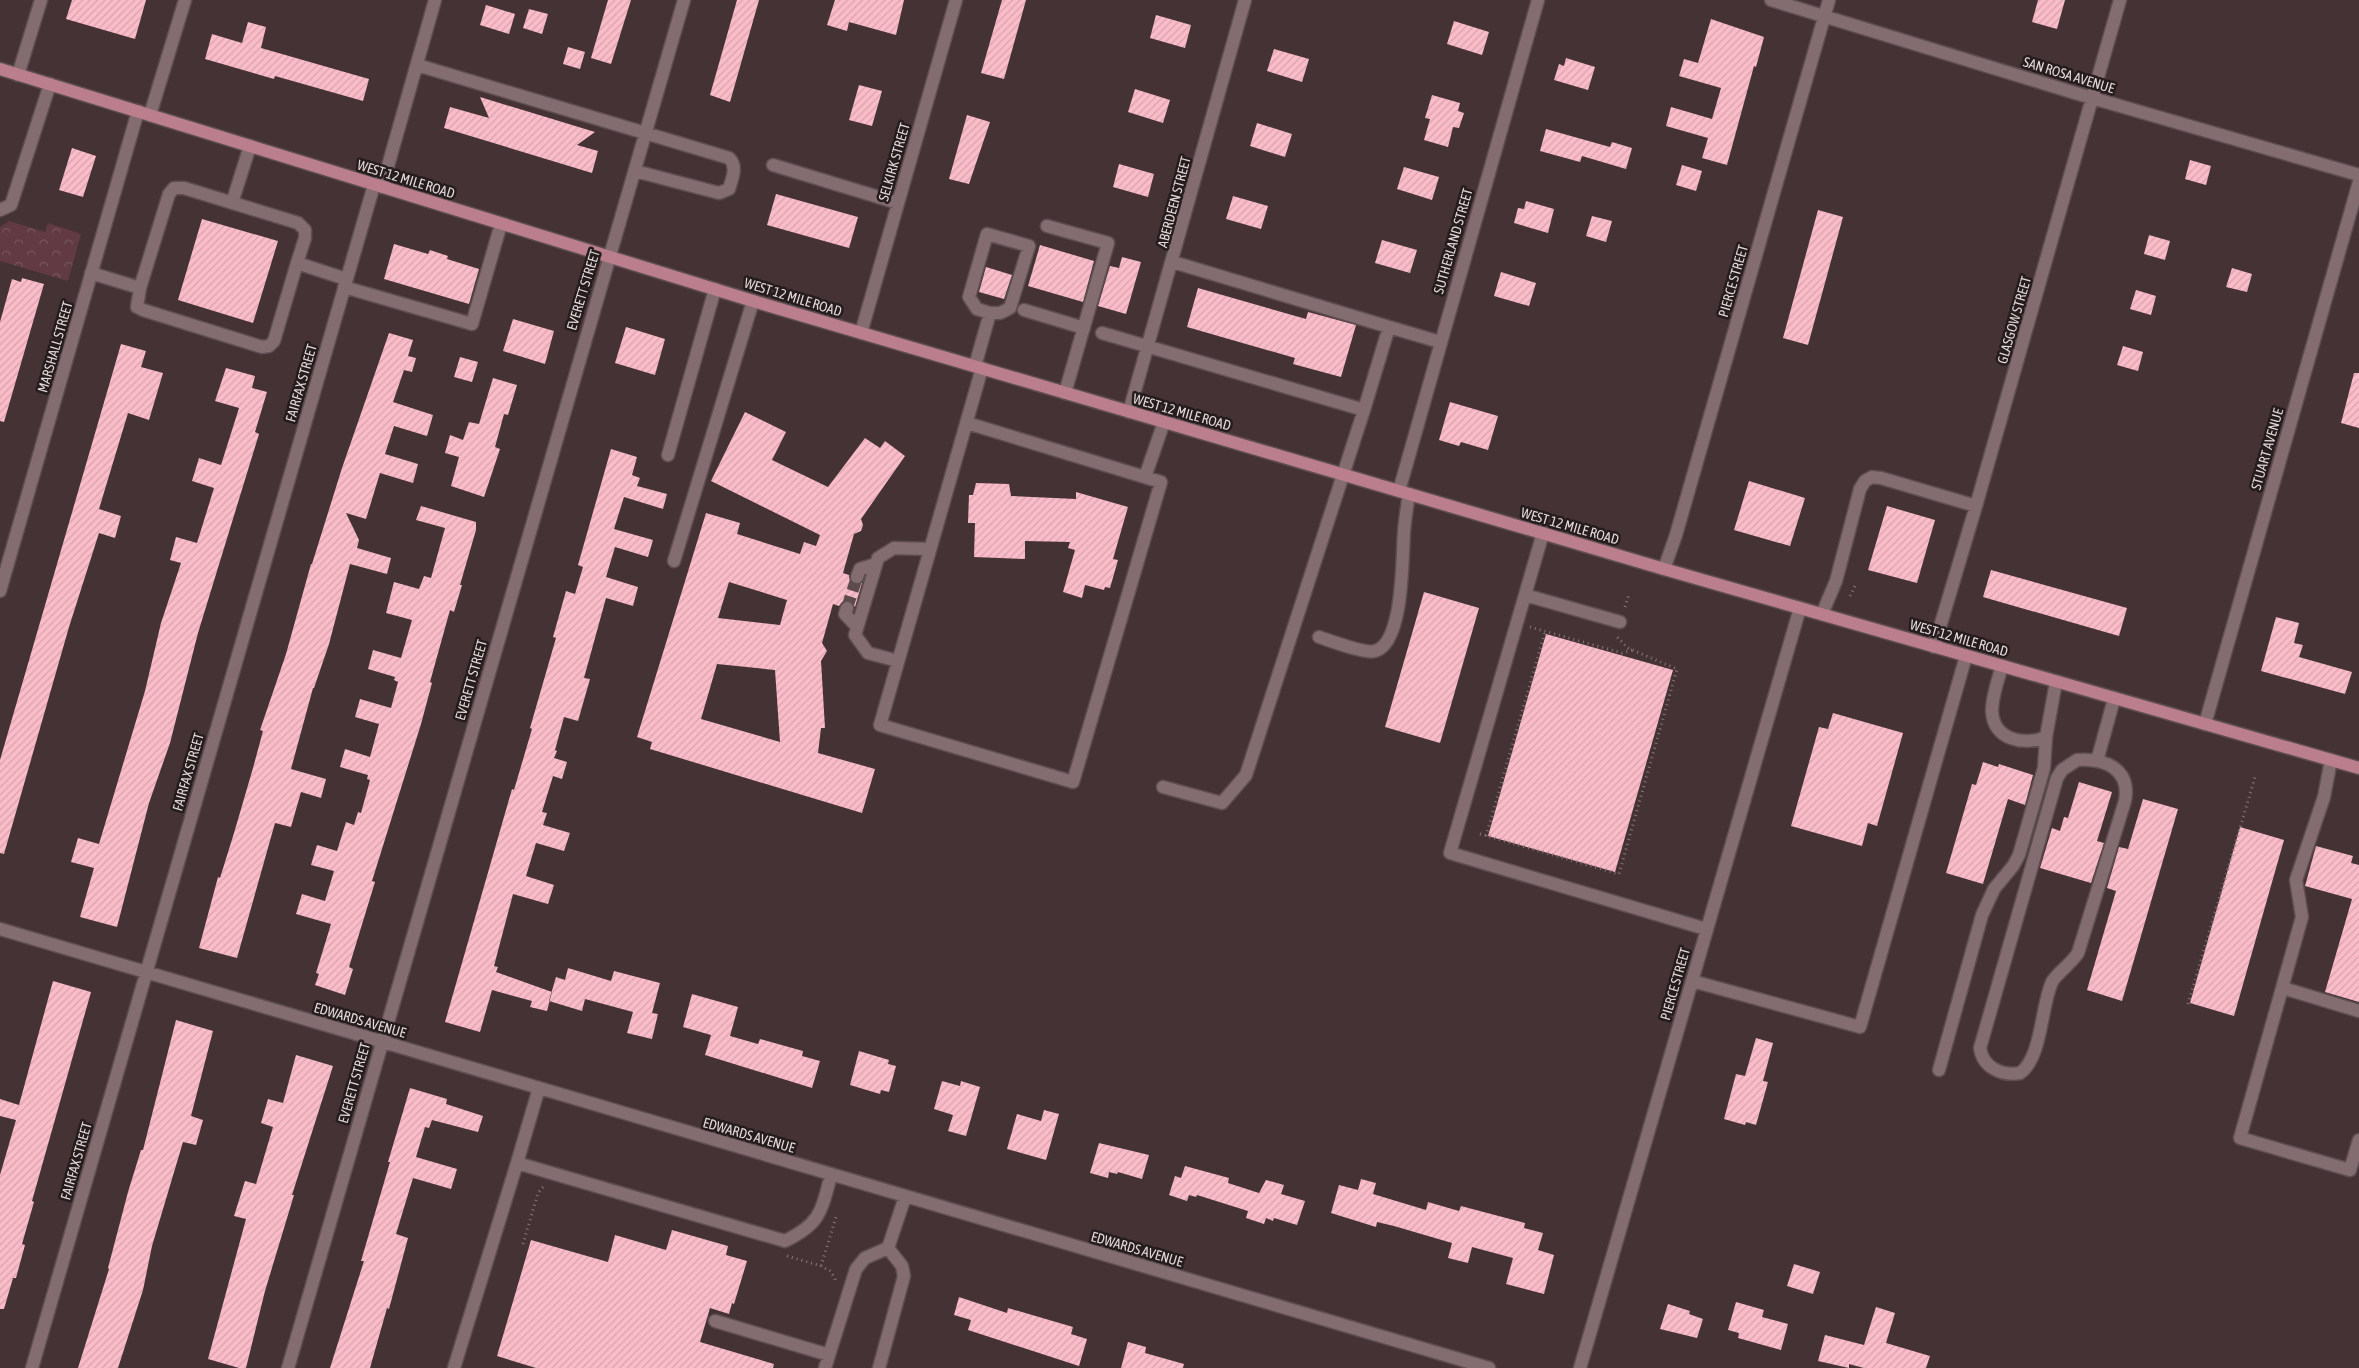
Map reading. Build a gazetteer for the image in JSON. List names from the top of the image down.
{
  "streets": {
    "main road": ["WEST 12 MILE ROAD"],
    "street": [
      "SAN ROSA AVENUE",
      "SELKIRK STREET",
      "ABERDEEN STREET",
      "SUTHERLAND STREET",
      "PIERCE STREET",
      "EVERETT STREET",
      "GLASGOW STREET",
      "MARSHALL STREET",
      "FAIRFAX STREET",
      "STUART AVENUE",
      "EDWARDS AVENUE"
    ]
  },
  "crossings": [
    ["SAN ROSA AVENUE", "PIERCE STREET"],
    ["SAN ROSA AVENUE", "GLASGOW STREET"],
    ["SELKIRK STREET", "WEST 12 MILE ROAD"],
    ["WEST 12 MILE ROAD", "ABERDEEN STREET"],
    ["WEST 12 MILE ROAD", "SUTHERLAND STREET"],
    ["WEST 12 MILE ROAD", "PIERCE STREET"],
    ["WEST 12 MILE ROAD", "EVERETT STREET"],
    ["WEST 12 MILE ROAD", "GLASGOW STREET"],
    ["WEST 12 MILE ROAD", "MARSHALL STREET"],
    ["WEST 12 MILE ROAD", "FAIRFAX STREET"],
    ["WEST 12 MILE ROAD", "STUART AVENUE"],
    ["EVERETT STREET", "EDWARDS AVENUE"],
    ["FAIRFAX STREET", "EDWARDS AVENUE"]
  ]
}
